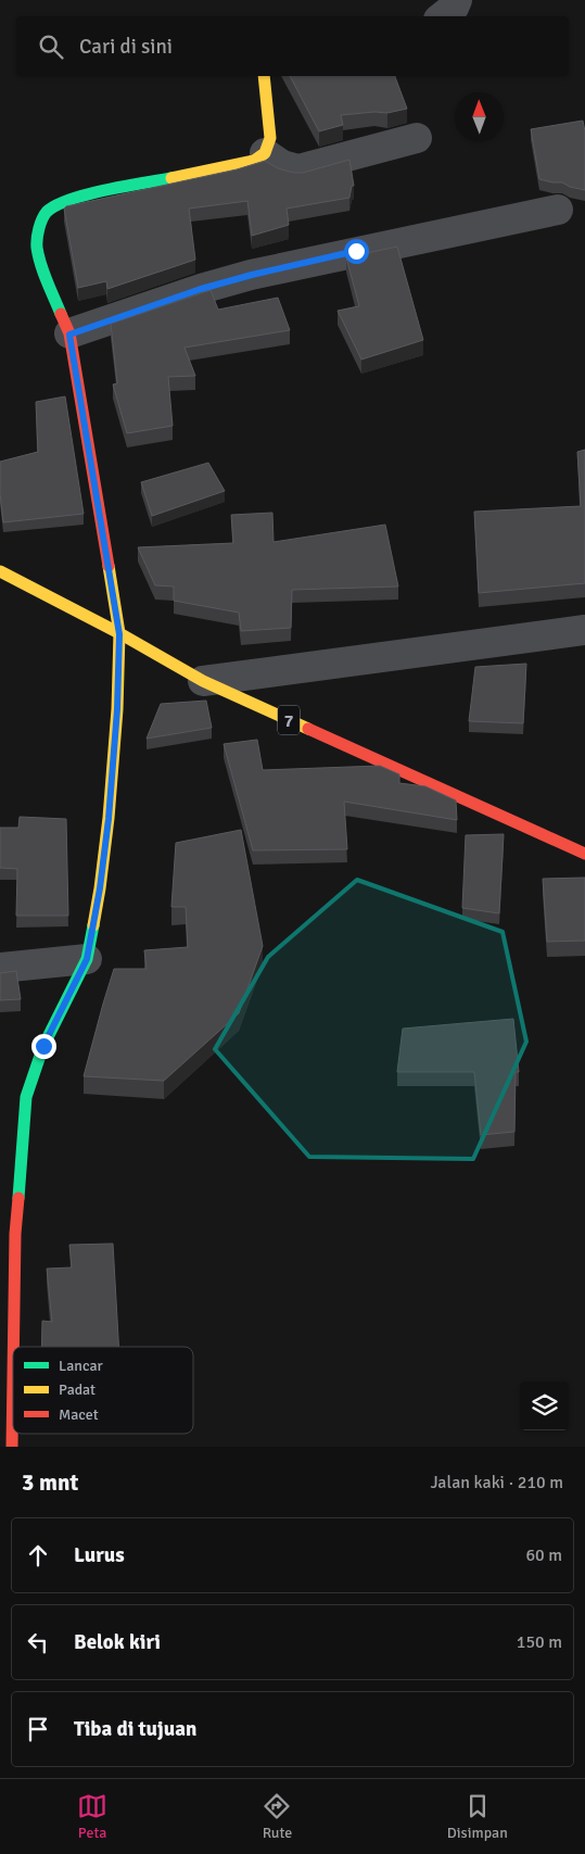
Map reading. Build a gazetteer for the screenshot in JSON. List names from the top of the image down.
{
  "streets": {
    "main road": ["7"]
  },
  "legend": ["Lancar", "Padat", "Macet"],
  "north": "top",
  "page": {
    "search": "Cari di sini",
    "heading": ["3 mnt", "Jalan kaki · 210 m"],
    "list": [
      ["Lurus", "60 m"],
      ["Belok kiri", "150 m"],
      "Tiba di tujuan"
    ],
    "nav": ["Peta", "Rute", "Disimpan"]
  }
}
